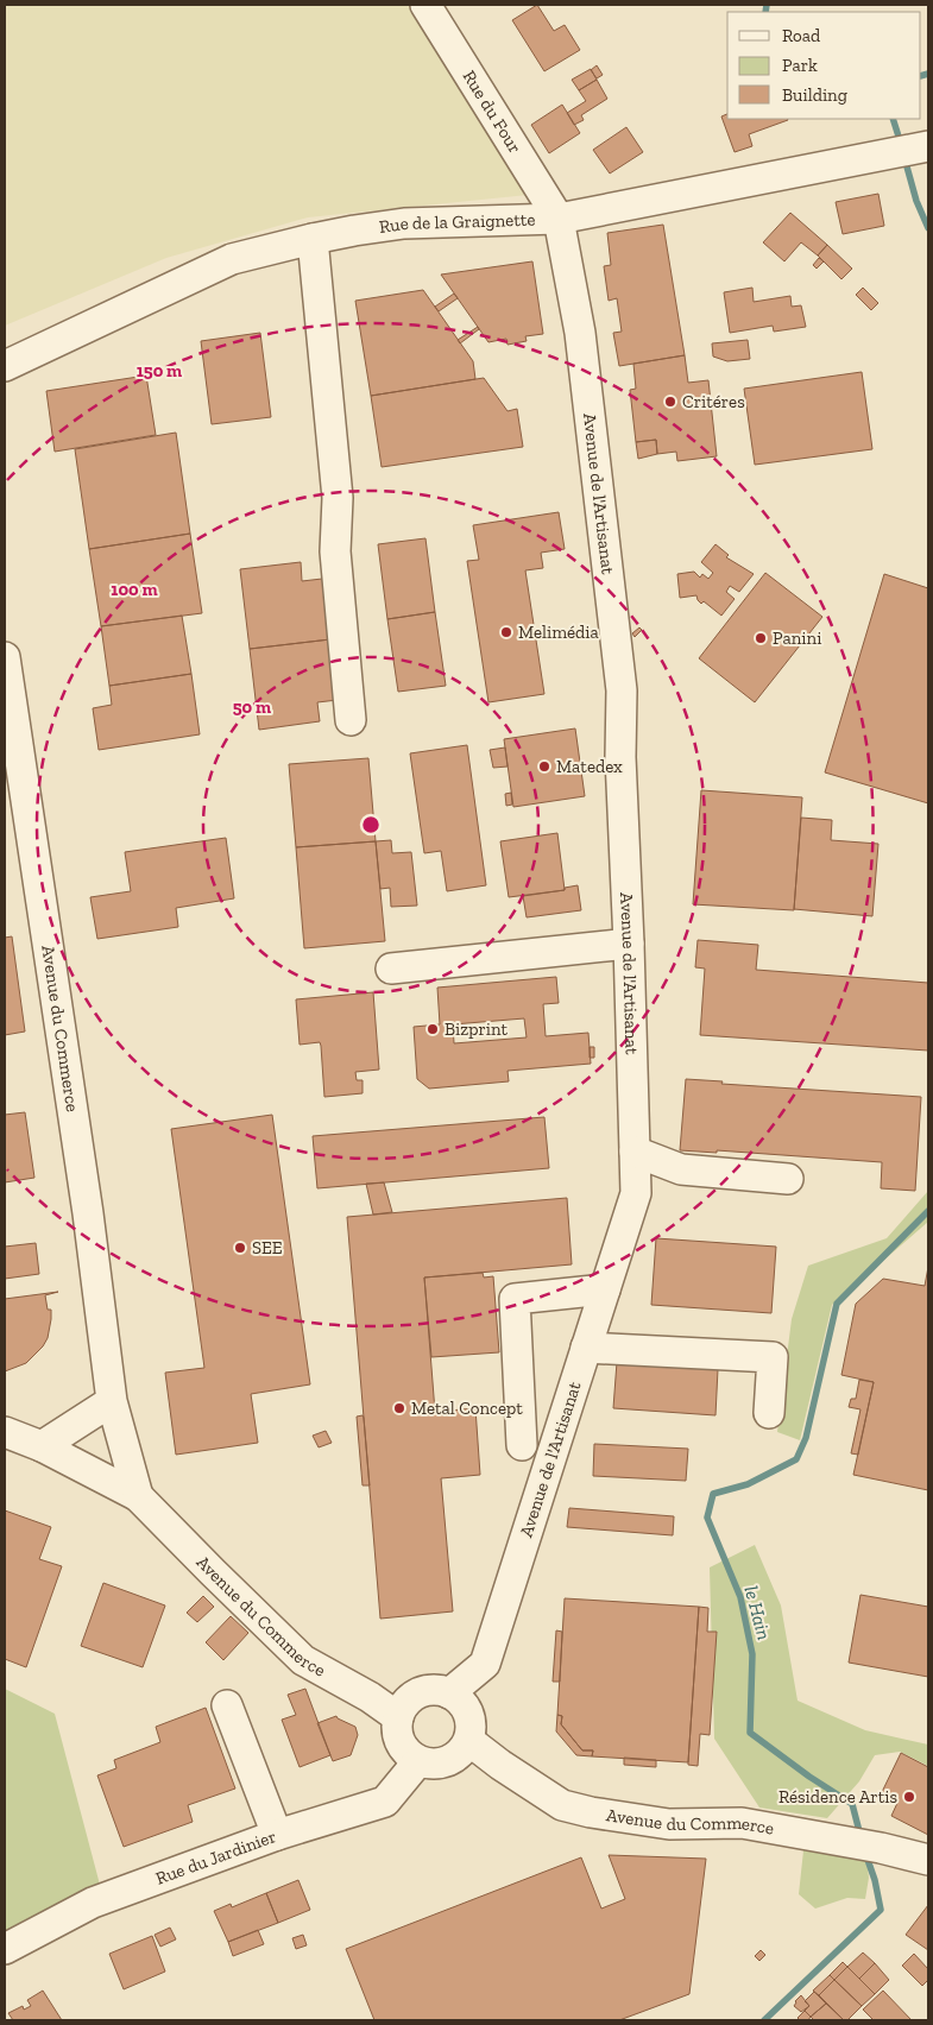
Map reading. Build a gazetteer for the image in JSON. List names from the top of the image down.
{
  "streets": {
    "street": [
      "Rue du Four",
      "Rue de la Graignette",
      "Avenue de l'Artisanat",
      "Avenue du Commerce",
      "Rue du Jardinier"
    ]
  },
  "crossings": [
    ["Rue du Four", "Rue de la Graignette"],
    ["Rue du Four", "Avenue de l'Artisanat"],
    ["Rue de la Graignette", "Avenue de l'Artisanat"],
    ["Avenue de l'Artisanat", "Avenue du Commerce"],
    ["Avenue de l'Artisanat", "Rue du Jardinier"],
    ["Avenue du Commerce", "Rue du Jardinier"]
  ],
  "water": ["le Hain"],
  "places": [
    "Critéres",
    "Melimédia",
    "Panini",
    "Matedex",
    "Bizprint",
    "SEE",
    "Metal Concept",
    "Résidence Artis"
  ],
  "legend": ["Road", "Park", "Building"],
  "rings": ["150 m", "100 m", "50 m"]
}
